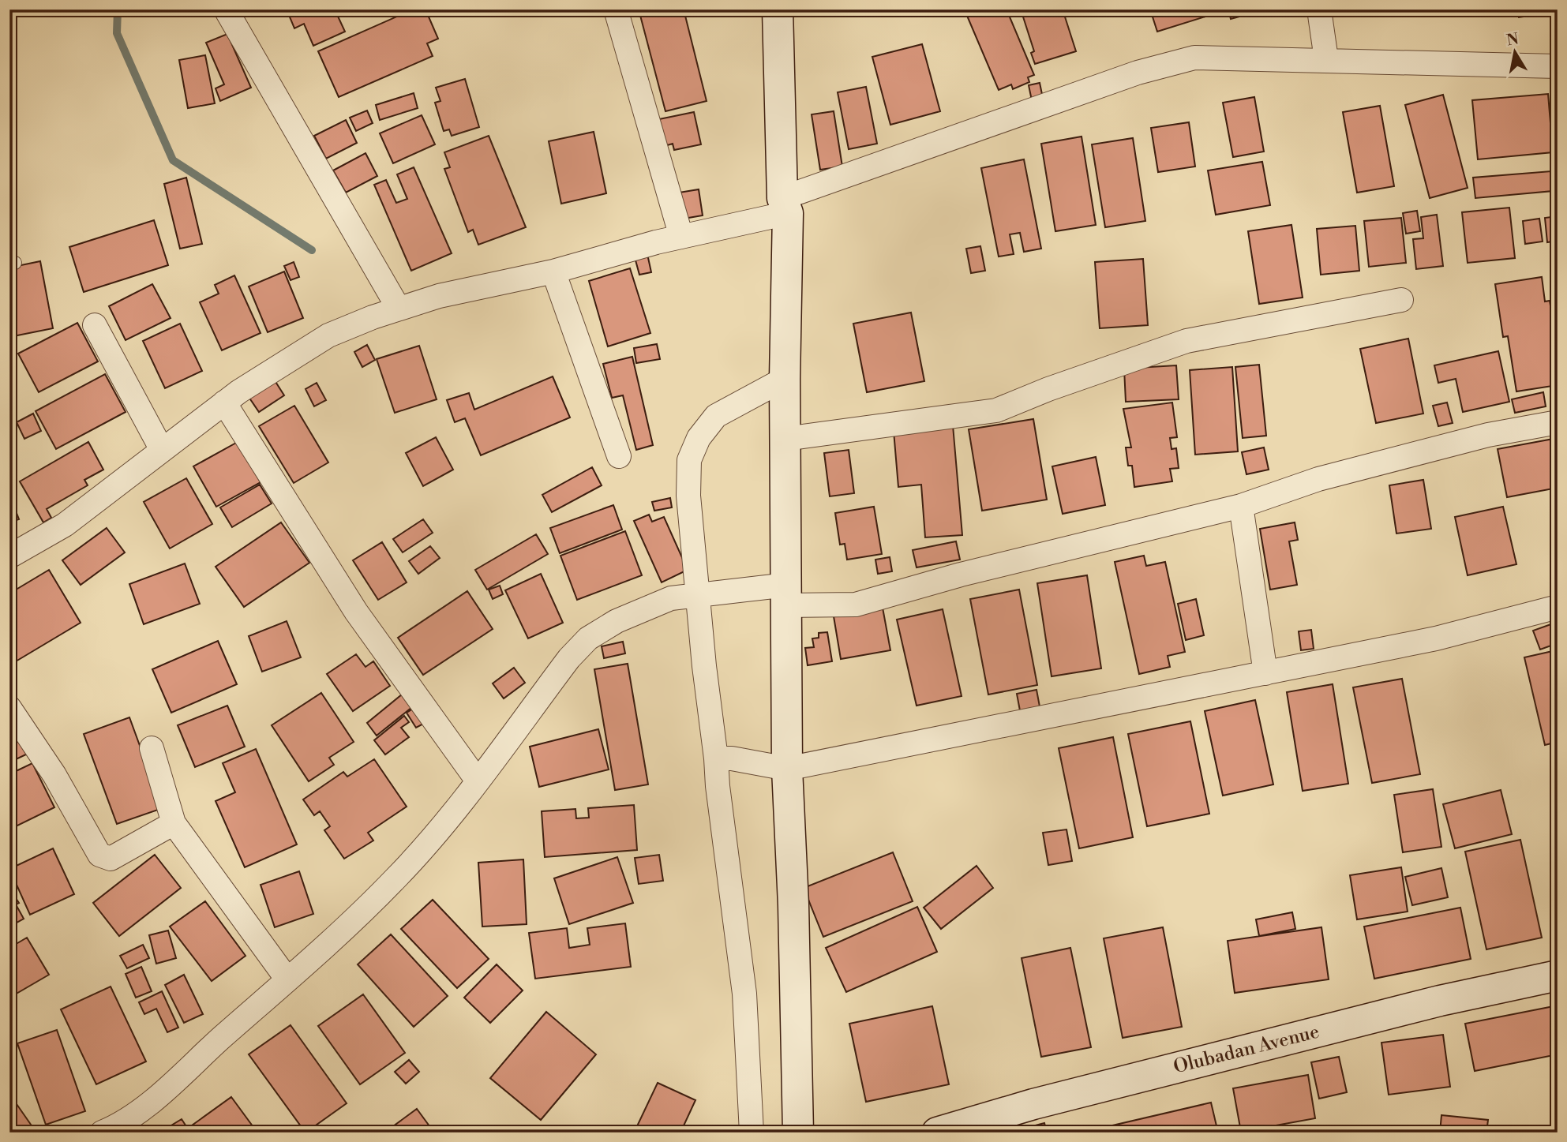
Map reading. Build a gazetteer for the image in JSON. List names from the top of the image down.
{
  "streets": {
    "street": ["Olubadan Avenue"]
  },
  "north": "top"
}
